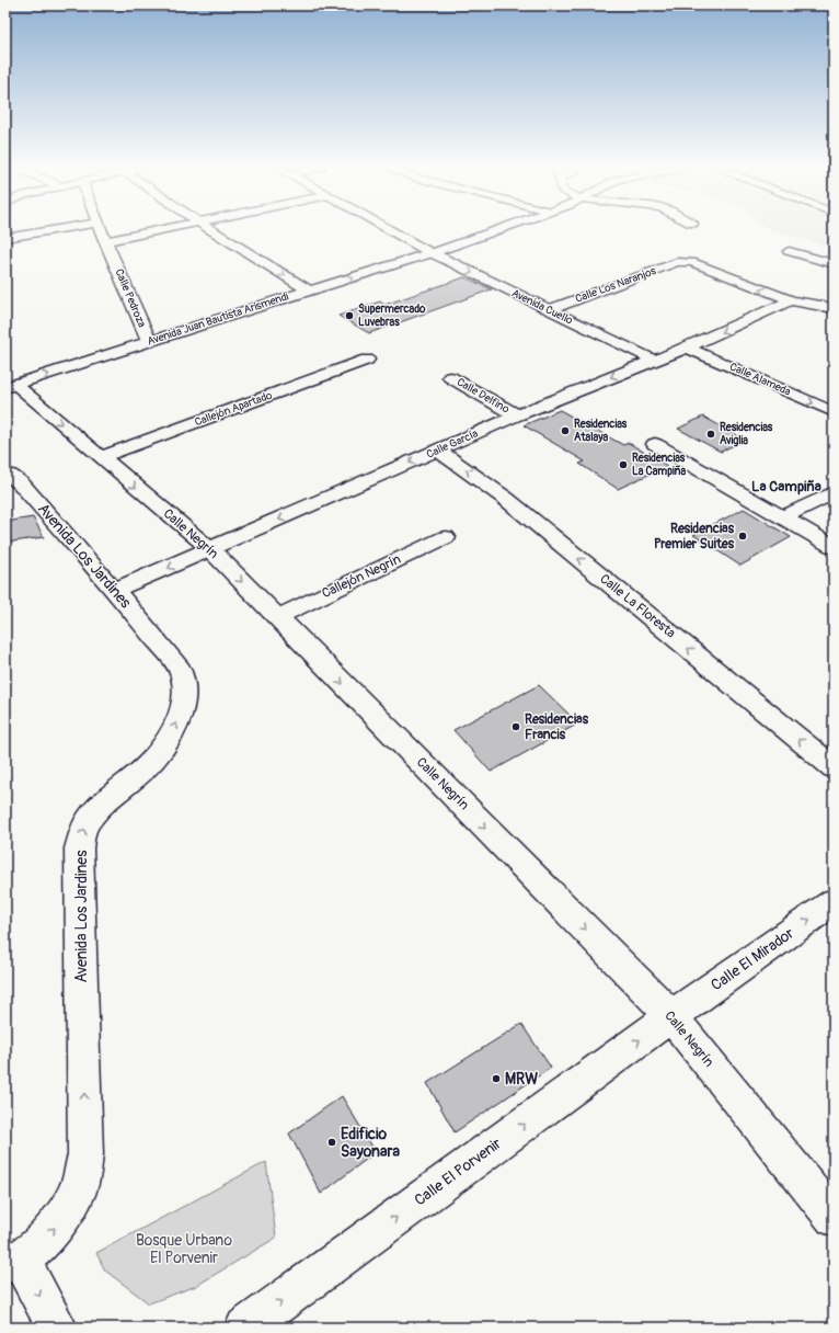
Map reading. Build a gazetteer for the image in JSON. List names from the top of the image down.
{
  "streets": {
    "street": [
      "Calle Los Naranjos",
      "Calle Pedroza",
      "Avenida Cuello",
      "Avenida Juan Bautista Arismendi",
      "Calle Alameda",
      "Calle Delfino",
      "Callejón Apartado",
      "Calle García",
      "Calle Negrín",
      "Avenida Los Jardines",
      "Callejón Negrín",
      "Calle La Floresta",
      "Calle El Mirador",
      "Calle El Porvenir"
    ]
  },
  "crossings": [
    ["Calle Los Naranjos", "Avenida Cuello"],
    ["Calle Los Naranjos", "Calle García"],
    ["Calle Pedroza", "Avenida Juan Bautista Arismendi"],
    ["Avenida Cuello", "Avenida Juan Bautista Arismendi"],
    ["Avenida Cuello", "Calle García"],
    ["Avenida Juan Bautista Arismendi", "Calle Negrín"],
    ["Calle Alameda", "Calle García"],
    ["Calle Delfino", "Calle García"],
    ["Callejón Apartado", "Calle Negrín"],
    ["Calle García", "Calle Negrín"],
    ["Calle García", "Avenida Los Jardines"],
    ["Calle García", "Calle La Floresta"],
    ["Calle Negrín", "Callejón Negrín"],
    ["Calle Negrín", "Calle El Mirador"],
    ["Calle Negrín", "Calle El Porvenir"],
    ["Calle El Mirador", "Calle El Porvenir"]
  ],
  "one_way": [
    "Calle Los Naranjos",
    "Avenida Cuello",
    "Avenida Juan Bautista Arismendi",
    "Calle García",
    "Calle Negrín",
    "Avenida Los Jardines",
    "Calle El Mirador",
    "Calle El Porvenir"
  ],
  "districts": ["La Campiña"],
  "parks": ["Bosque Urbano El Porvenir"],
  "places": [
    "Supermercado Luvebras",
    "Residencias Atalaya",
    "Residencias Aviglia",
    "Residencias La Campiña",
    "Residencias Premier Suites",
    "Residencias Francis",
    "MRW",
    "Edificio Sayonara"
  ]
}
